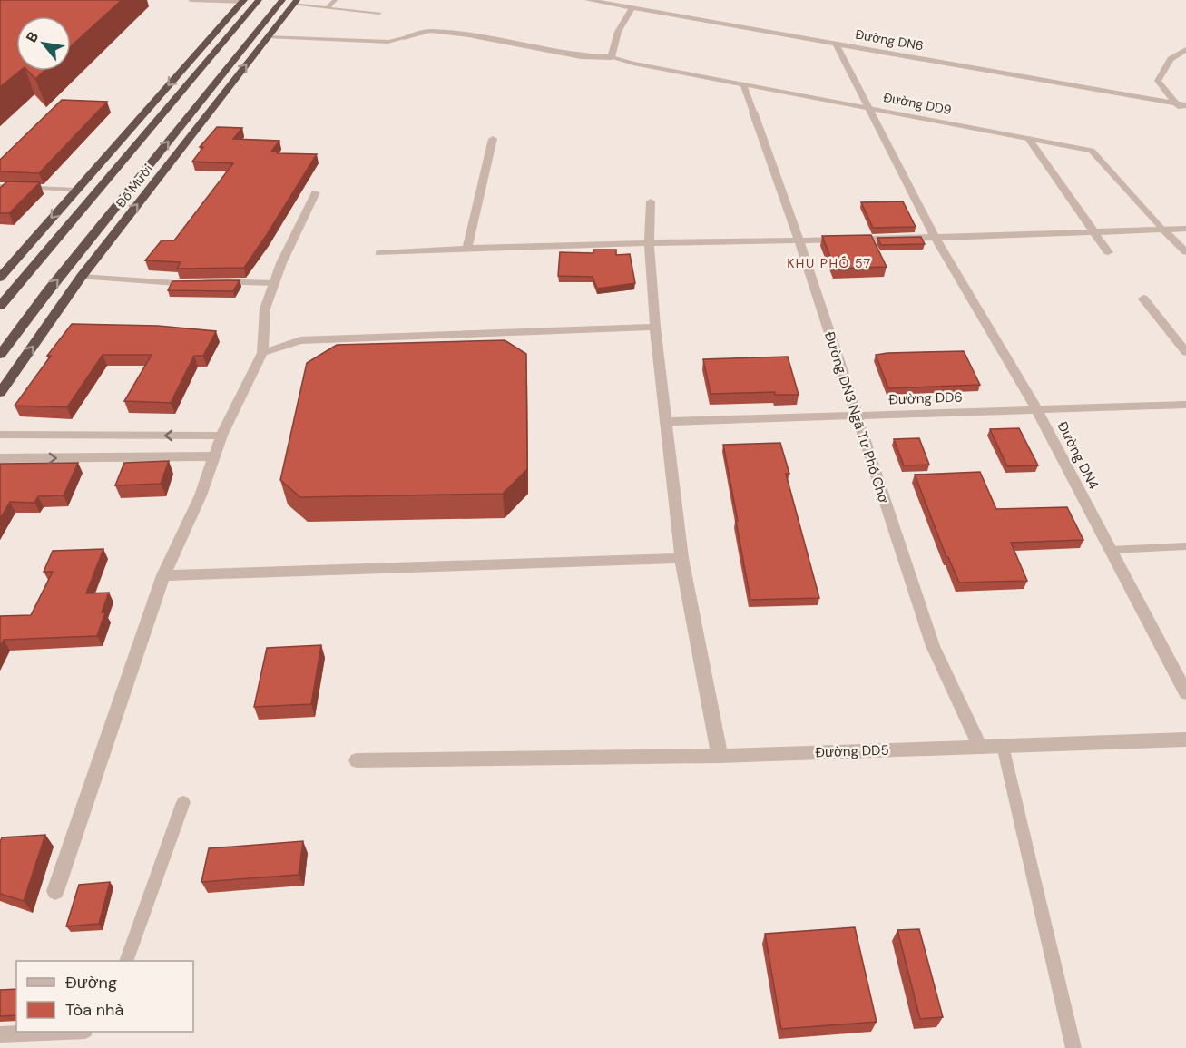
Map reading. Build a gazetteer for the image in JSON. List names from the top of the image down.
{
  "streets": {
    "highway": ["Đỗ Mười"],
    "street": [
      "Đường DN6",
      "Đường DD6",
      "Đường DN3 Ngã Tư Phố Chợ",
      "Đường DN4",
      "Đường DD5"
    ],
    "lane": ["Đường DD9"]
  },
  "crossings": [
    ["Đường DD9", "Đường DN3 Ngã Tư Phố Chợ"],
    ["Đường DD9", "Đường DN4"],
    ["Đường DD6", "Đường DN3 Ngã Tư Phố Chợ"],
    ["Đường DD6", "Đường DN4"],
    ["Đường DN3 Ngã Tư Phố Chợ", "Đường DD5"]
  ],
  "districts": ["KHU PHỐ 57"],
  "legend": ["Đường", "Tòa nhà"],
  "north": "top left"
}
